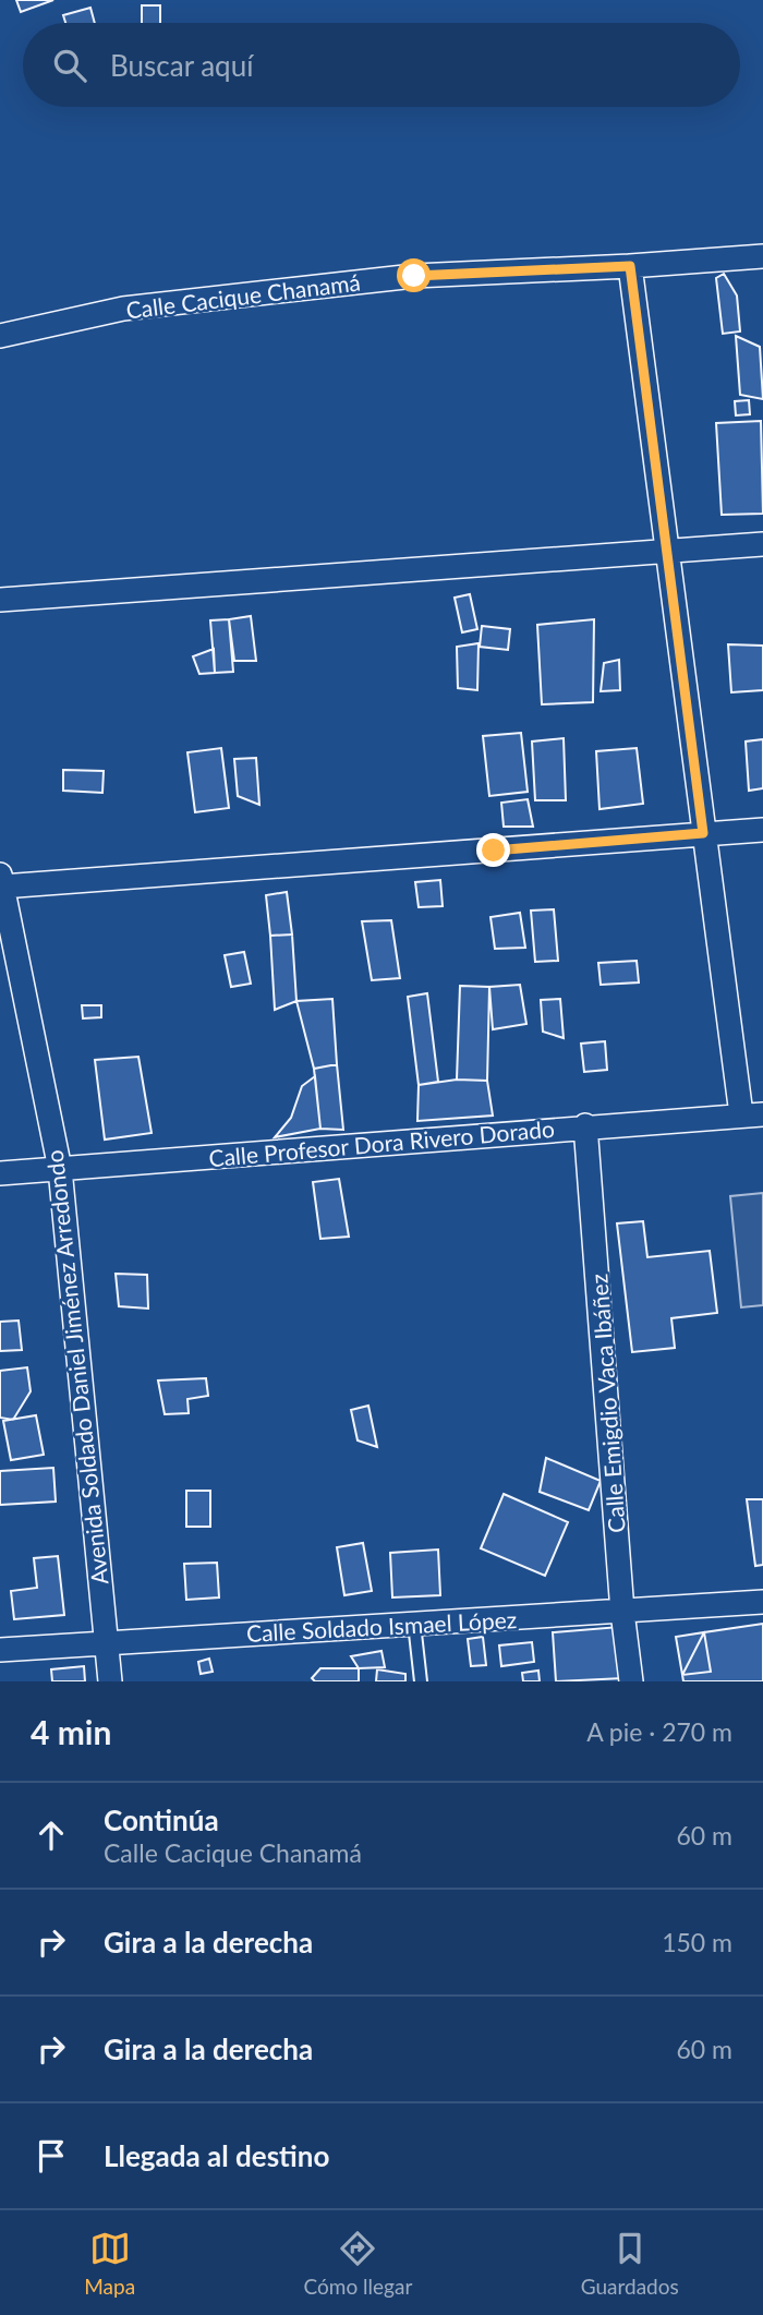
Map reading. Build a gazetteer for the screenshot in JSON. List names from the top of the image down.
{
  "streets": {
    "street": [
      "Calle Cacique Chanamá",
      "Calle Profesor Dora Rivero Dorado",
      "Avenida Soldado Daniel Jiménez Arredondo",
      "Calle Emigdio Vaca Ibáñez",
      "Calle Soldado Ismael López"
    ]
  },
  "crossings": [
    ["Calle Profesor Dora Rivero Dorado", "Avenida Soldado Daniel Jiménez Arredondo"],
    ["Calle Profesor Dora Rivero Dorado", "Calle Emigdio Vaca Ibáñez"],
    ["Avenida Soldado Daniel Jiménez Arredondo", "Calle Soldado Ismael López"],
    ["Calle Emigdio Vaca Ibáñez", "Calle Soldado Ismael López"]
  ],
  "page": {
    "search": "Buscar aquí",
    "heading": ["4 min", "A pie · 270 m"],
    "list": [
      ["Continúa", "Calle Cacique Chanamá", "60 m"],
      ["Gira a la derecha", "150 m"],
      ["Gira a la derecha", "60 m"],
      "Llegada al destino"
    ],
    "nav": ["Mapa", "Cómo llegar", "Guardados"]
  }
}
